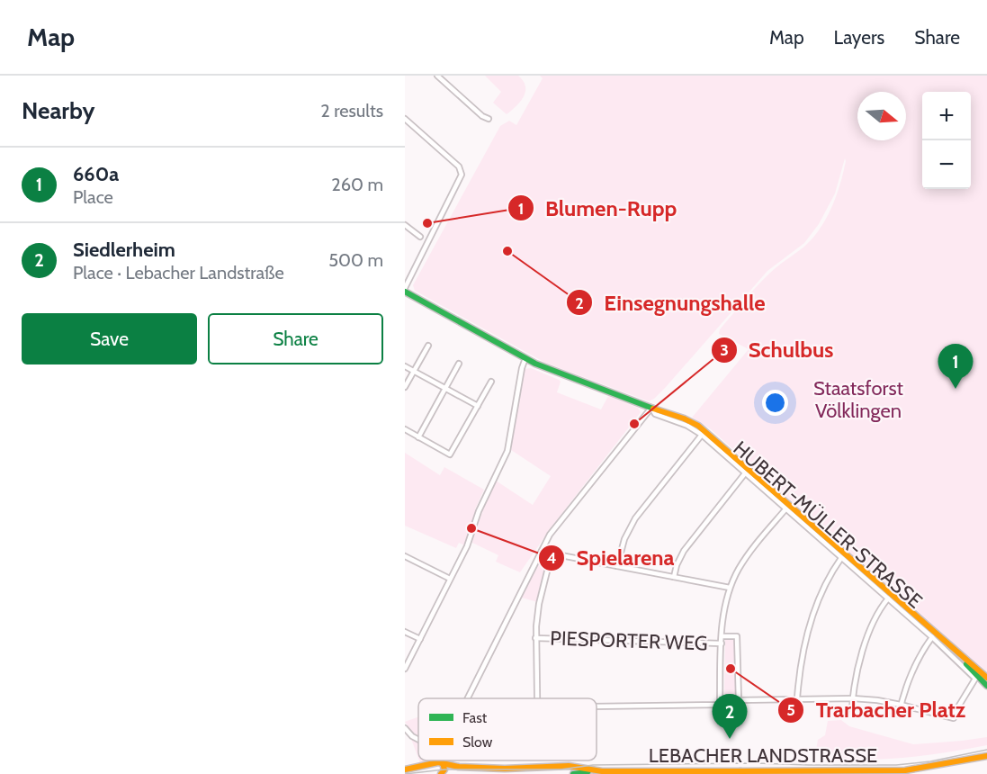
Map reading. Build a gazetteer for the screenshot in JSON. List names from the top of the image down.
{
  "streets": {
    "main road": ["HUBERT-MÜLLER-STRASSE", "LEBACHER LANDSTRASSE"],
    "street": ["PIESPORTER WEG"]
  },
  "parks": ["Staatsforst Völklingen"],
  "places": [
    "Blumen-Rupp",
    "Einsegnungshalle",
    "Schulbus",
    "Spielarena",
    "Trarbacher Platz"
  ],
  "legend": ["Fast", "Slow"],
  "north": "right",
  "page": {
    "header": "Map",
    "nav": ["Map", "Layers", "Share"],
    "heading": ["Nearby", "2 results"],
    "map_buttons": ["+", "−"],
    "list": [
      {
        "mark": "1",
        "name": "660a",
        "note": "Place",
        "value": "260 m"
      },
      {
        "mark": "2",
        "name": "Siedlerheim",
        "note": "Place · Lebacher Landstraße",
        "value": "500 m"
      }
    ],
    "buttons": ["Save", "Share"],
    "pins": ["1", "2"]
  }
}
